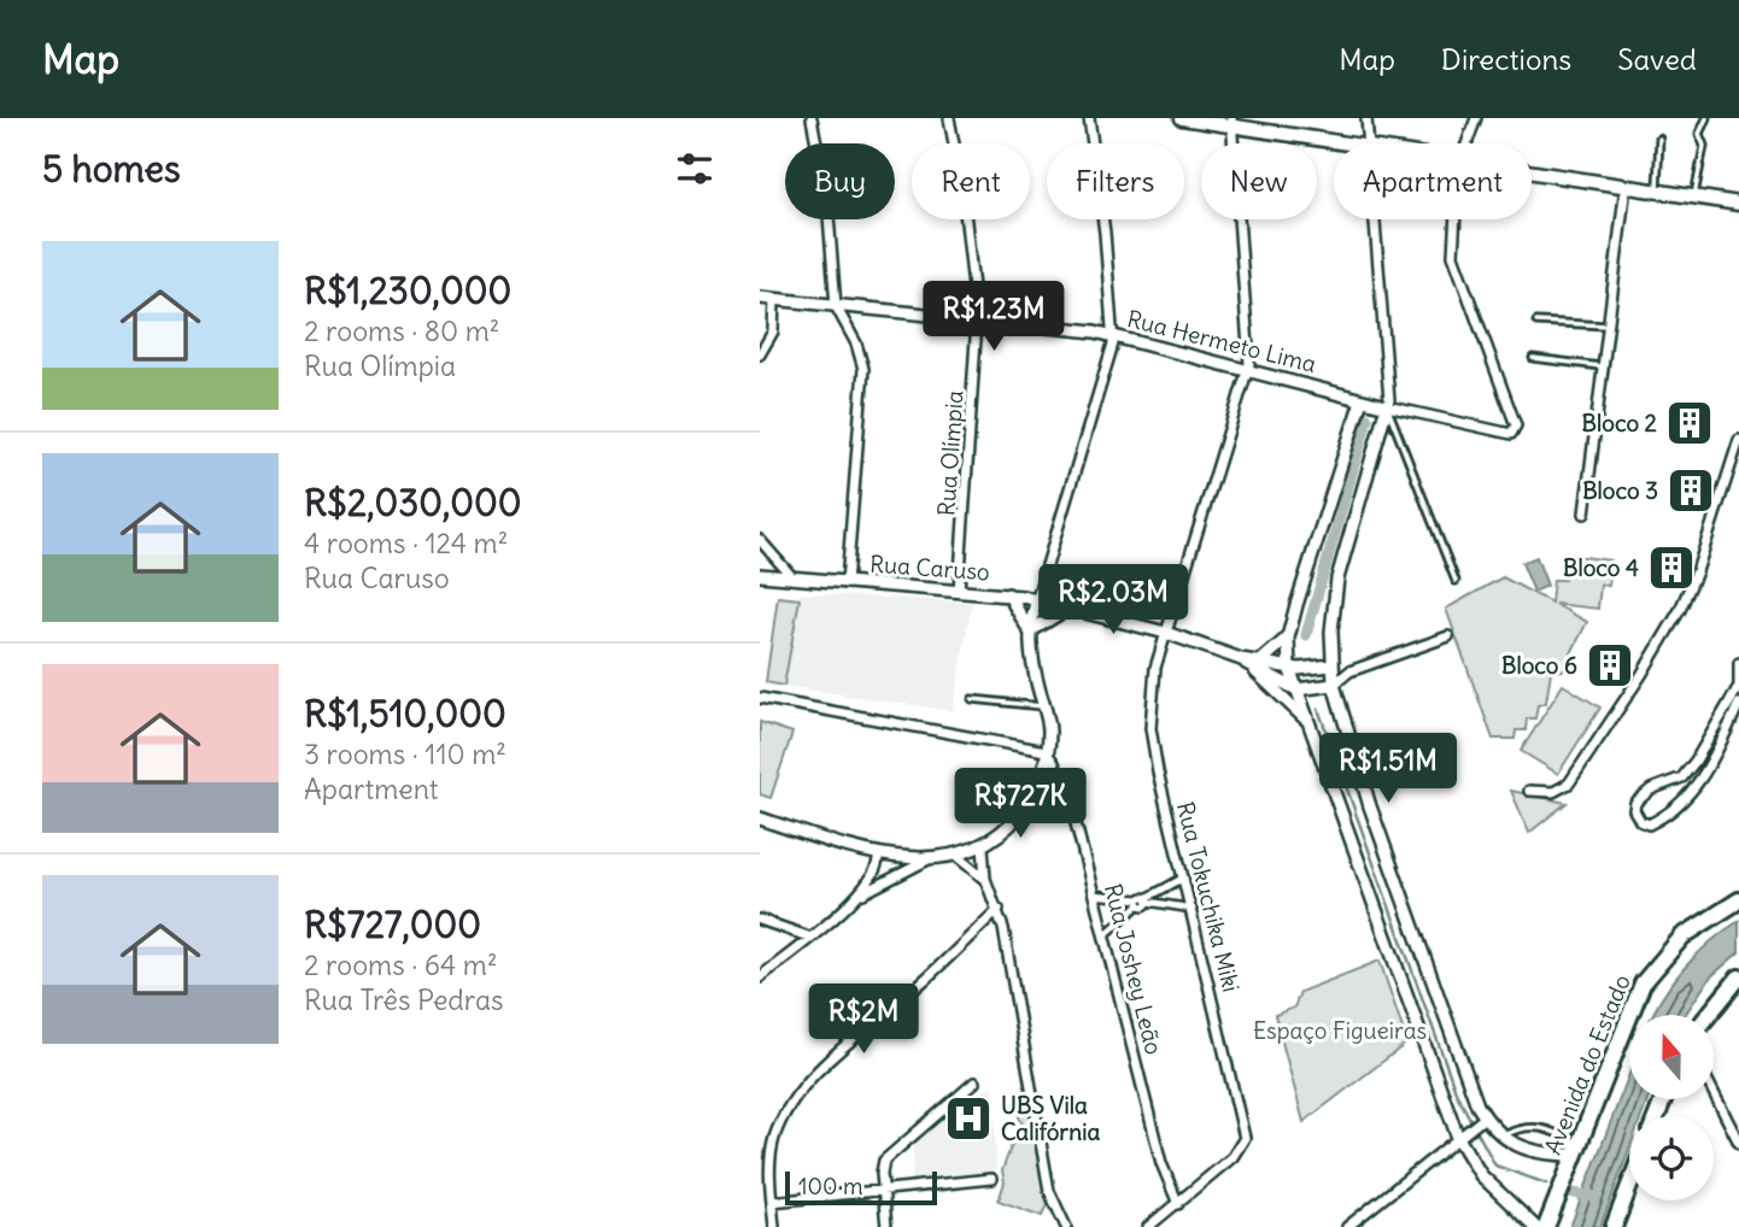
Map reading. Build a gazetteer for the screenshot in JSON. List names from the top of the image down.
{
  "streets": {
    "highway": ["Avenida do Estado"],
    "street": [
      "Rua Hermeto Lima",
      "Rua Olímpia",
      "Rua Caruso",
      "Rua Tokuchika Miki",
      "Rua Joshey Leão"
    ]
  },
  "crossings": [
    ["Rua Hermeto Lima", "Rua Olímpia"],
    ["Rua Hermeto Lima", "Rua Tokuchika Miki"],
    ["Rua Olímpia", "Rua Caruso"],
    ["Rua Caruso", "Rua Tokuchika Miki"],
    ["Rua Caruso", "Rua Joshey Leão"],
    ["Rua Tokuchika Miki", "Rua Joshey Leão"]
  ],
  "parks": ["Espaço Figueiras"],
  "places": {
    "building": [
      "Bloco 2",
      "Bloco 3",
      "Bloco 4",
      "Bloco 6"
    ],
    "hospital": ["UBS Vila Califórnia"]
  },
  "scale_bar": "100 m",
  "north": "top",
  "page": {
    "header": "Map",
    "nav": ["Map", "Directions", "Saved"],
    "heading": "5 homes",
    "chip": [
      "Buy",
      "Rent",
      "Filters",
      "New",
      "Apartment"
    ],
    "list": [
      {
        "name": "R$1,230,000",
        "note": "2 rooms · 80 m² · Rua Olímpia"
      },
      {
        "name": "R$2,030,000",
        "note": "4 rooms · 124 m² · Rua Caruso"
      },
      {
        "name": "R$1,510,000",
        "note": "3 rooms · 110 m² · Apartment"
      },
      {
        "name": "R$727,000",
        "note": "2 rooms · 64 m² · Rua Três Pedras"
      }
    ],
    "price": [
      "R$1.23M",
      "R$2.03M",
      "R$1.51M",
      "R$727K",
      "R$2M"
    ],
    "scale": "100 m"
  }
}
